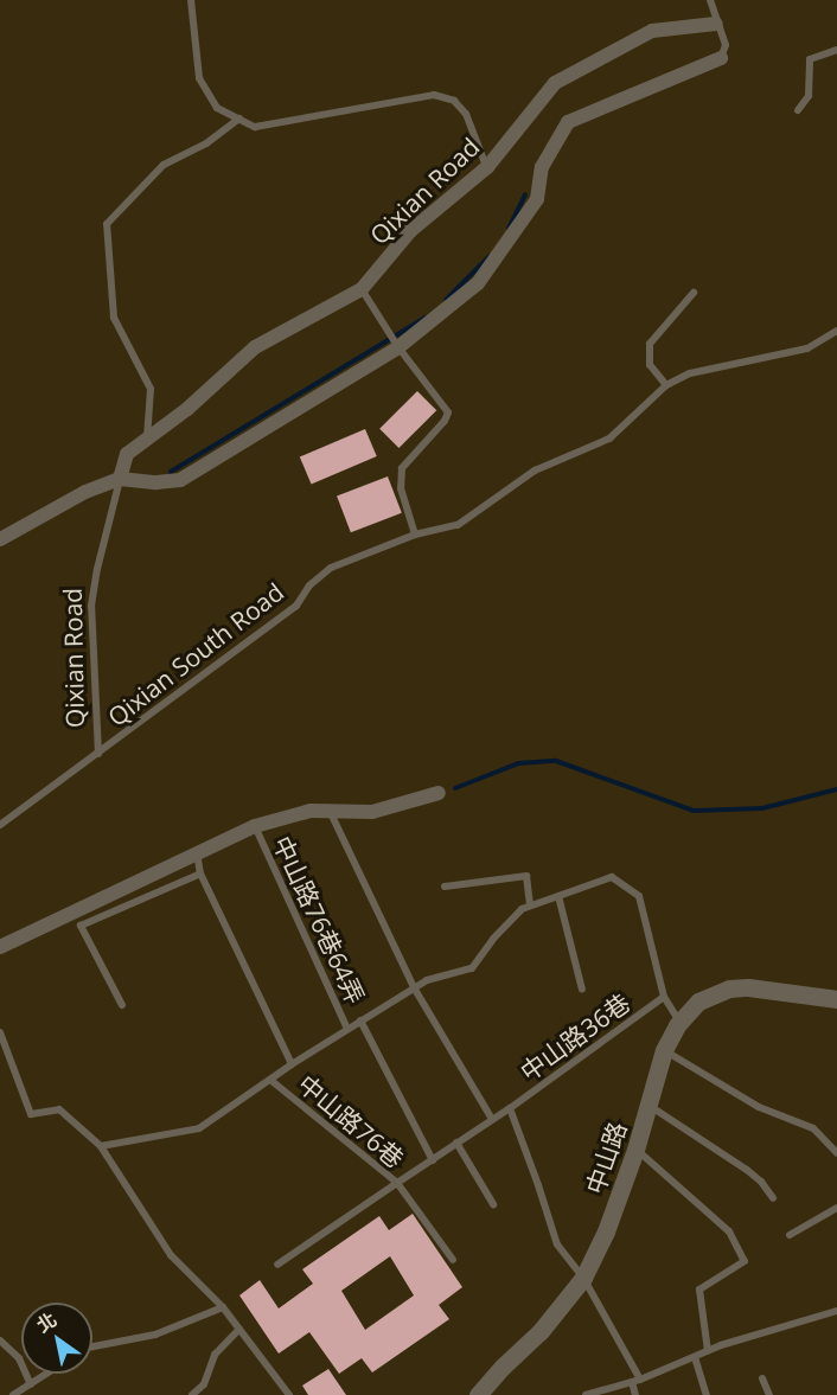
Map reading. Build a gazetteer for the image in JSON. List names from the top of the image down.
{
  "streets": {
    "street": ["Qixian Road", "中山路"],
    "lane": [
      "Qixian South Road",
      "中山路76巷64弄",
      "中山路36巷",
      "中山路76巷"
    ]
  },
  "crossings": [
    ["Qixian Road", "Qixian South Road"],
    ["中山路76巷64弄", "中山路36巷"],
    ["中山路76巷64弄", "中山路76巷"],
    ["中山路36巷", "中山路76巷"],
    ["中山路36巷", "中山路"]
  ],
  "north": "top left"
}
